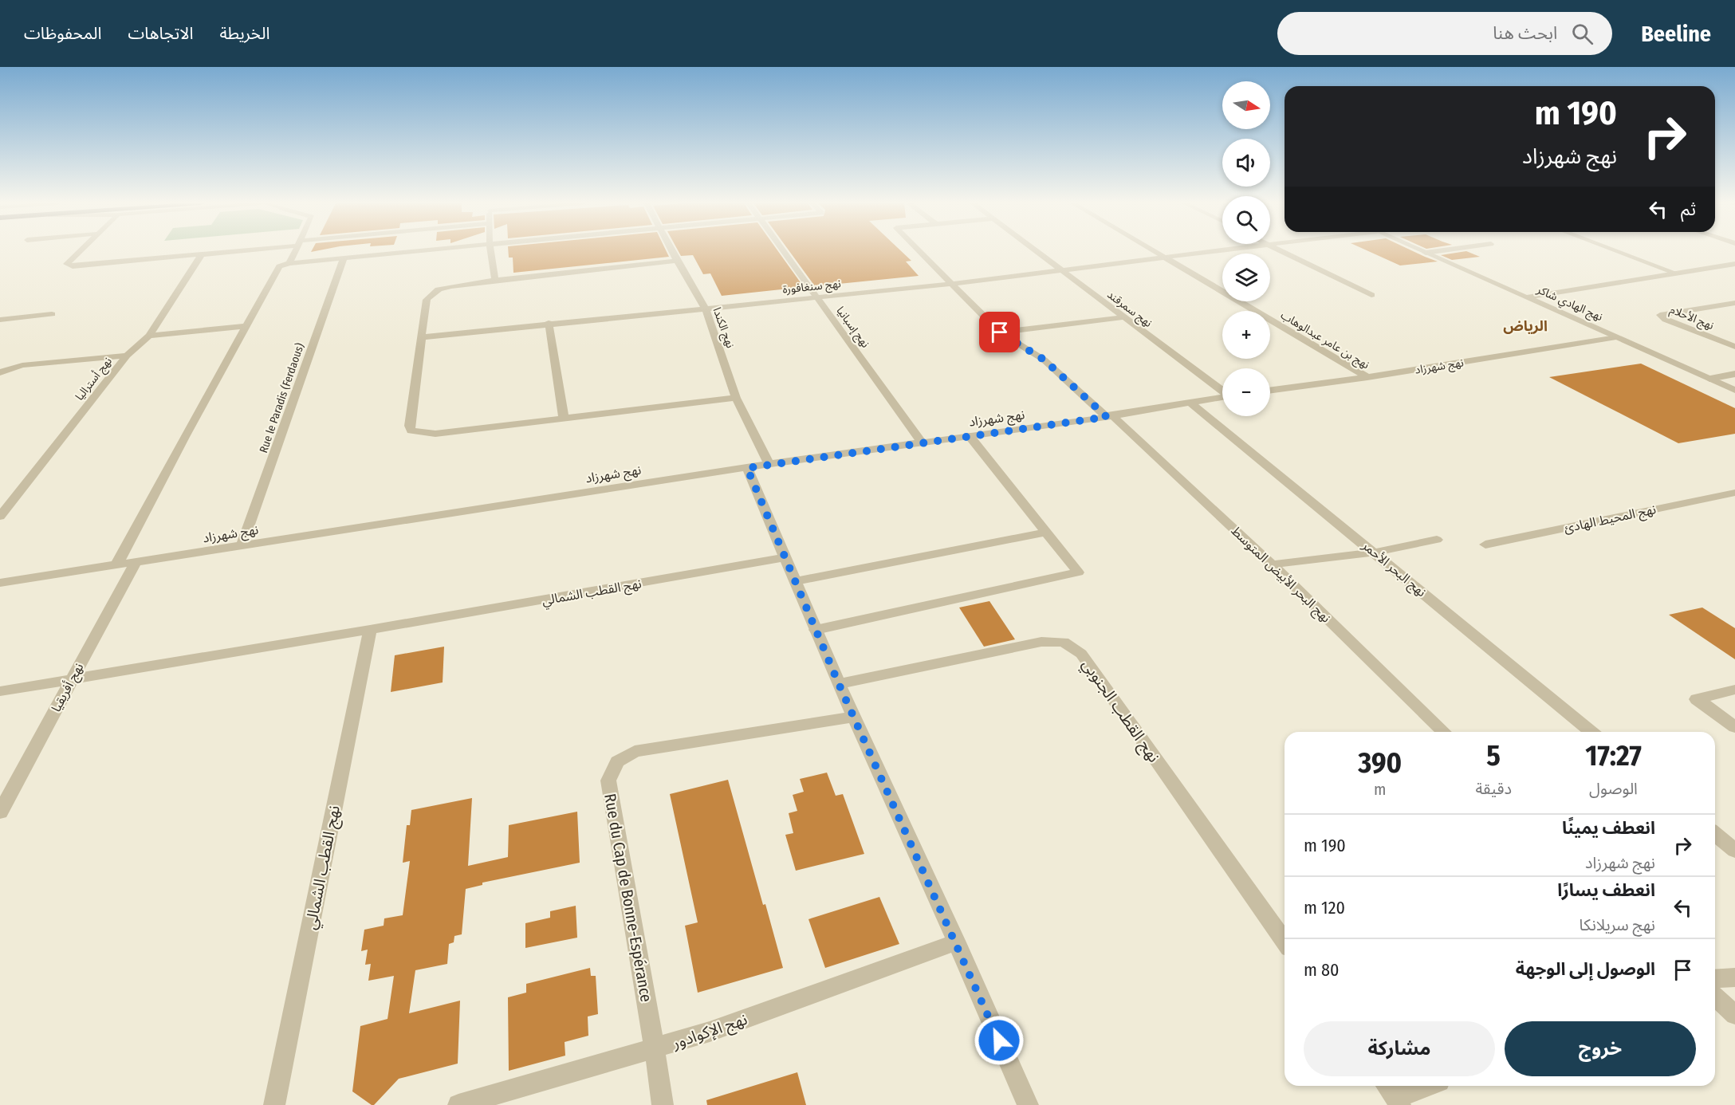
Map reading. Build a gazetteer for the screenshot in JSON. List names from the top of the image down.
{
  "streets": {
    "street": [
      "نهج سنغافورة",
      "نهج الهادي شاكر",
      "نهج سمرقند",
      "نهج الأحلام",
      "نهج إسبانيا",
      "نهج الكندا",
      "نهج بن عامر عبدالوهاب",
      "نهج شهرزاد",
      "نهج أستراليا",
      "Rue le Paradis (Ferdaous)",
      "نهج المحيط الهادئ",
      "نهج البحر الأحمر",
      "نهج البحر الأبيض المتوسط",
      "نهج القطب الشمالي",
      "نهج أفريقيا",
      "نهج القطب الجنوبي",
      "Rue du Cap de Bonne-Espérance",
      "نهج الإكوادور"
    ]
  },
  "crossings": [
    ["نهج سنغافورة", "نهج سمرقند"],
    ["نهج سنغافورة", "نهج إسبانيا"],
    ["نهج سنغافورة", "نهج الكندا"],
    ["نهج سنغافورة", "نهج بن عامر عبدالوهاب"],
    ["نهج سنغافورة", "نهج البحر الأبيض المتوسط"],
    ["نهج الهادي شاكر", "نهج شهرزاد"],
    ["نهج إسبانيا", "نهج شهرزاد"],
    ["نهج الكندا", "نهج شهرزاد"],
    ["نهج بن عامر عبدالوهاب", "نهج شهرزاد"],
    ["نهج شهرزاد", "Rue le Paradis (Ferdaous)"],
    ["نهج شهرزاد", "نهج البحر الأحمر"],
    ["نهج شهرزاد", "نهج البحر الأبيض المتوسط"],
    ["نهج شهرزاد", "نهج أفريقيا"],
    ["نهج القطب الشمالي", "نهج أفريقيا"],
    ["Rue du Cap de Bonne-Espérance", "نهج الإكوادور"]
  ],
  "districts": ["الرياض"],
  "north": "right",
  "page": {
    "header": "Beeline",
    "search": "ابحث هنا",
    "nav": ["الخريطة", "الاتجاهات", "المحفوظات"],
    "map_buttons": ["+", "−"],
    "turn": ["190 m", "نهج شهرزاد"],
    "then": "ثم",
    "eta": [
      "17:27",
      "الوصول",
      "5",
      "دقيقة",
      "390",
      "m"
    ],
    "list": [
      {
        "name": "انعطف يمينًا",
        "note": "نهج شهرزاد",
        "value": "190 m"
      },
      {
        "name": "انعطف يسارًا",
        "note": "نهج سريلانكا",
        "value": "120 m"
      },
      {
        "name": "الوصول إلى الوجهة",
        "value": "80 m"
      }
    ],
    "buttons": ["خروج", "مشاركة"]
  }
}
